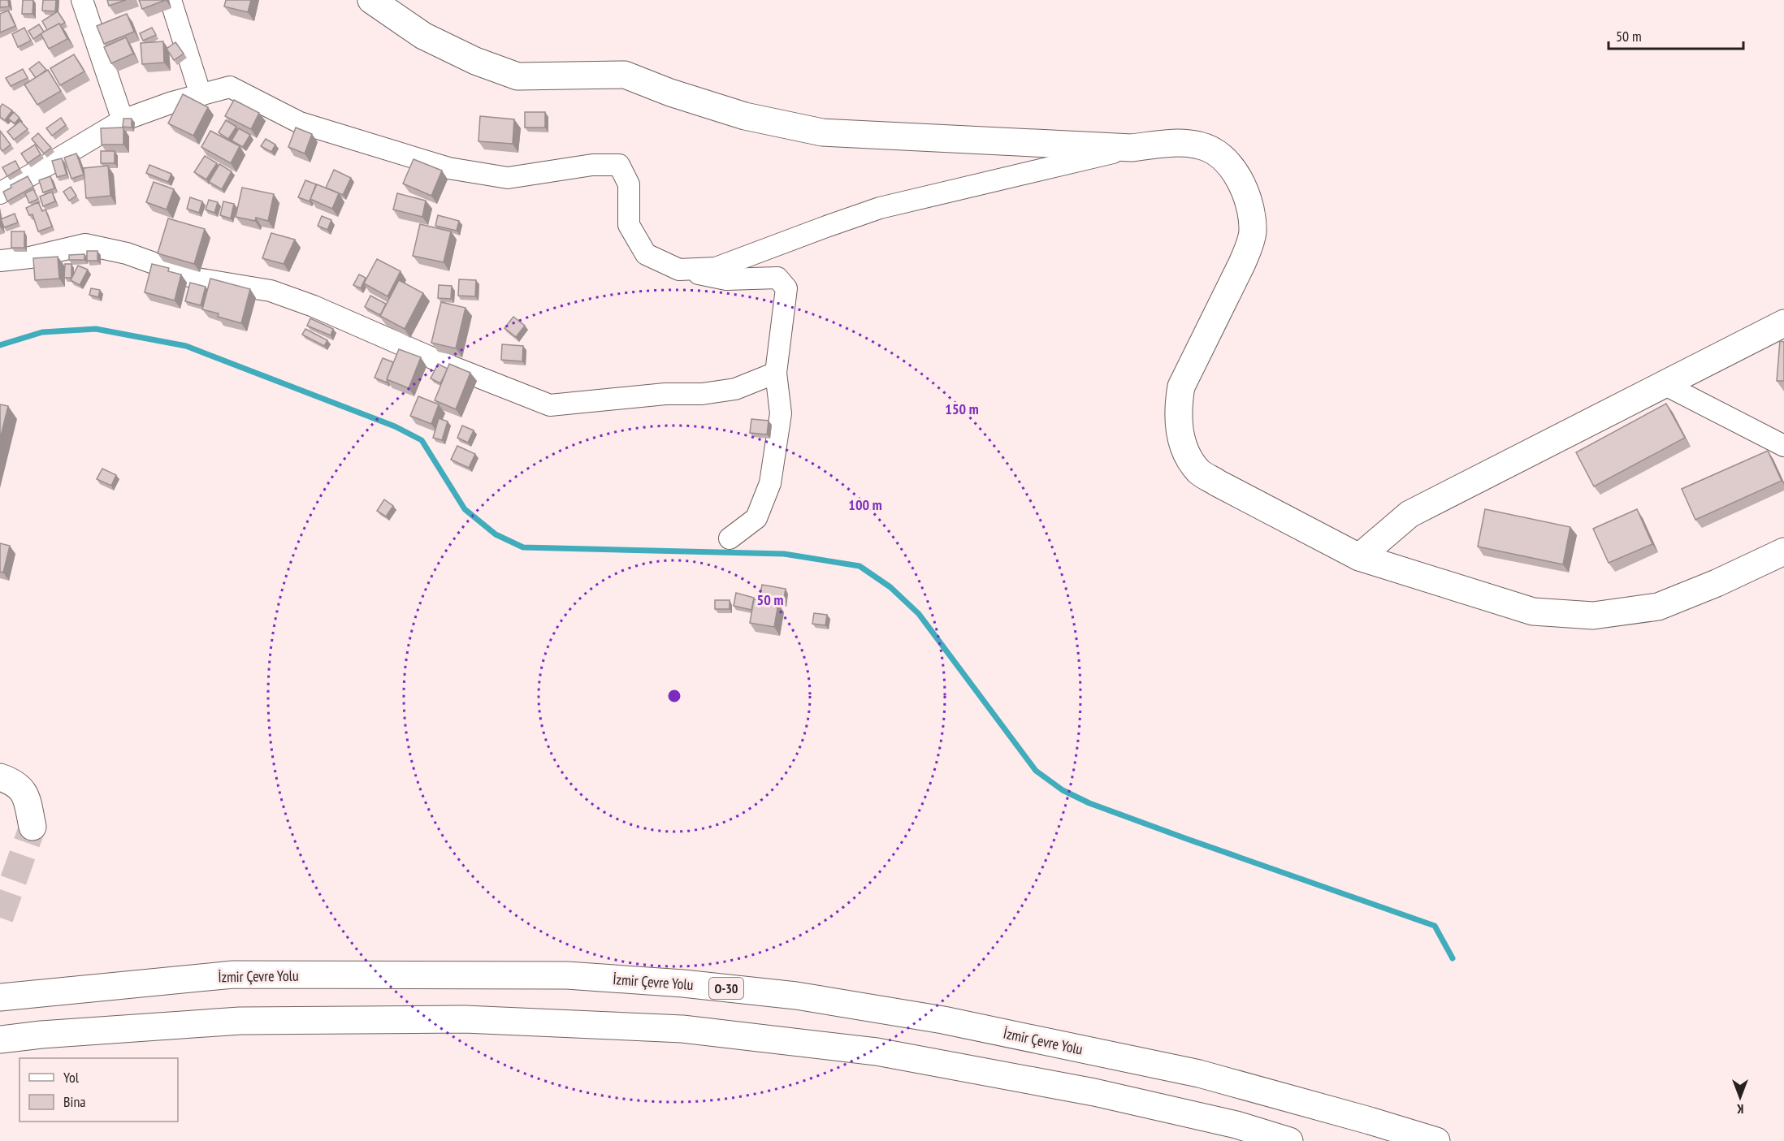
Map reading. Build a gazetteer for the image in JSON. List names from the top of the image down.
{
  "streets": {
    "main road": ["İzmir Çevre Yolu", "O-30"]
  },
  "legend": ["Yol", "Bina"],
  "scale_bar": "50 m",
  "north": "bottom",
  "rings": ["150 m", "100 m", "50 m"]
}
